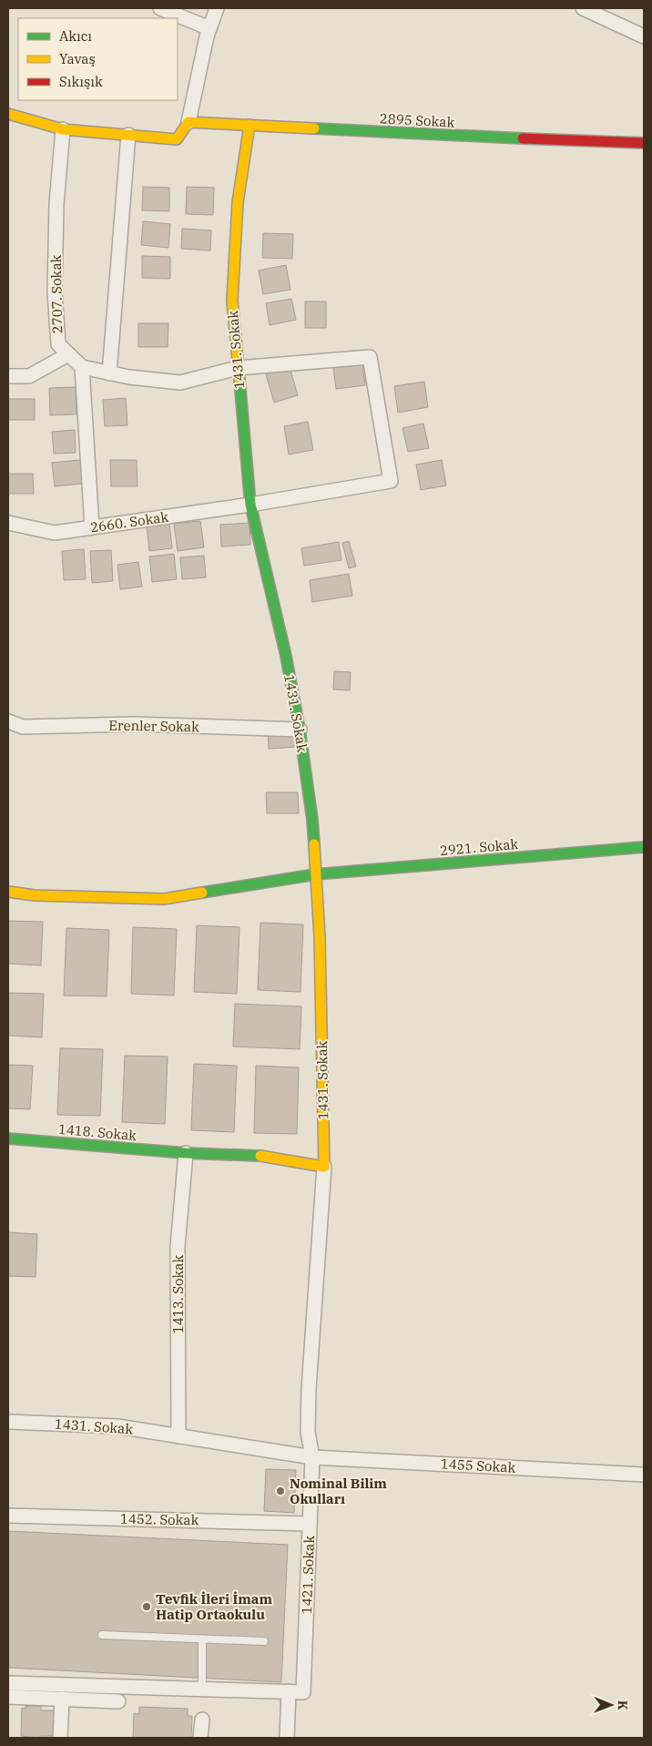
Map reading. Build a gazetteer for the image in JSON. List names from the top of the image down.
{
  "streets": {
    "street": [
      "2895 Sokak",
      "2707. Sokak",
      "1431. Sokak",
      "2660. Sokak",
      "Erenler Sokak",
      "2921. Sokak",
      "1418. Sokak",
      "1413. Sokak",
      "1455 Sokak",
      "1452. Sokak",
      "1421. Sokak"
    ]
  },
  "crossings": [
    ["2895 Sokak", "1431. Sokak"],
    ["2707. Sokak", "1431. Sokak"],
    ["2707. Sokak", "2660. Sokak"],
    ["1431. Sokak", "2660. Sokak"],
    ["1431. Sokak", "Erenler Sokak"],
    ["1431. Sokak", "2921. Sokak"],
    ["1431. Sokak", "1413. Sokak"],
    ["1431. Sokak", "1455 Sokak"],
    ["1431. Sokak", "1421. Sokak"],
    ["1418. Sokak", "1413. Sokak"],
    ["1455 Sokak", "1421. Sokak"],
    ["1452. Sokak", "1421. Sokak"]
  ],
  "places": ["Nominal Bilim Okulları", "Tevfik İleri İmam Hatip Ortaokulu"],
  "legend": ["Akıcı", "Yavaş", "Sıkışık"],
  "north": "right"
}
